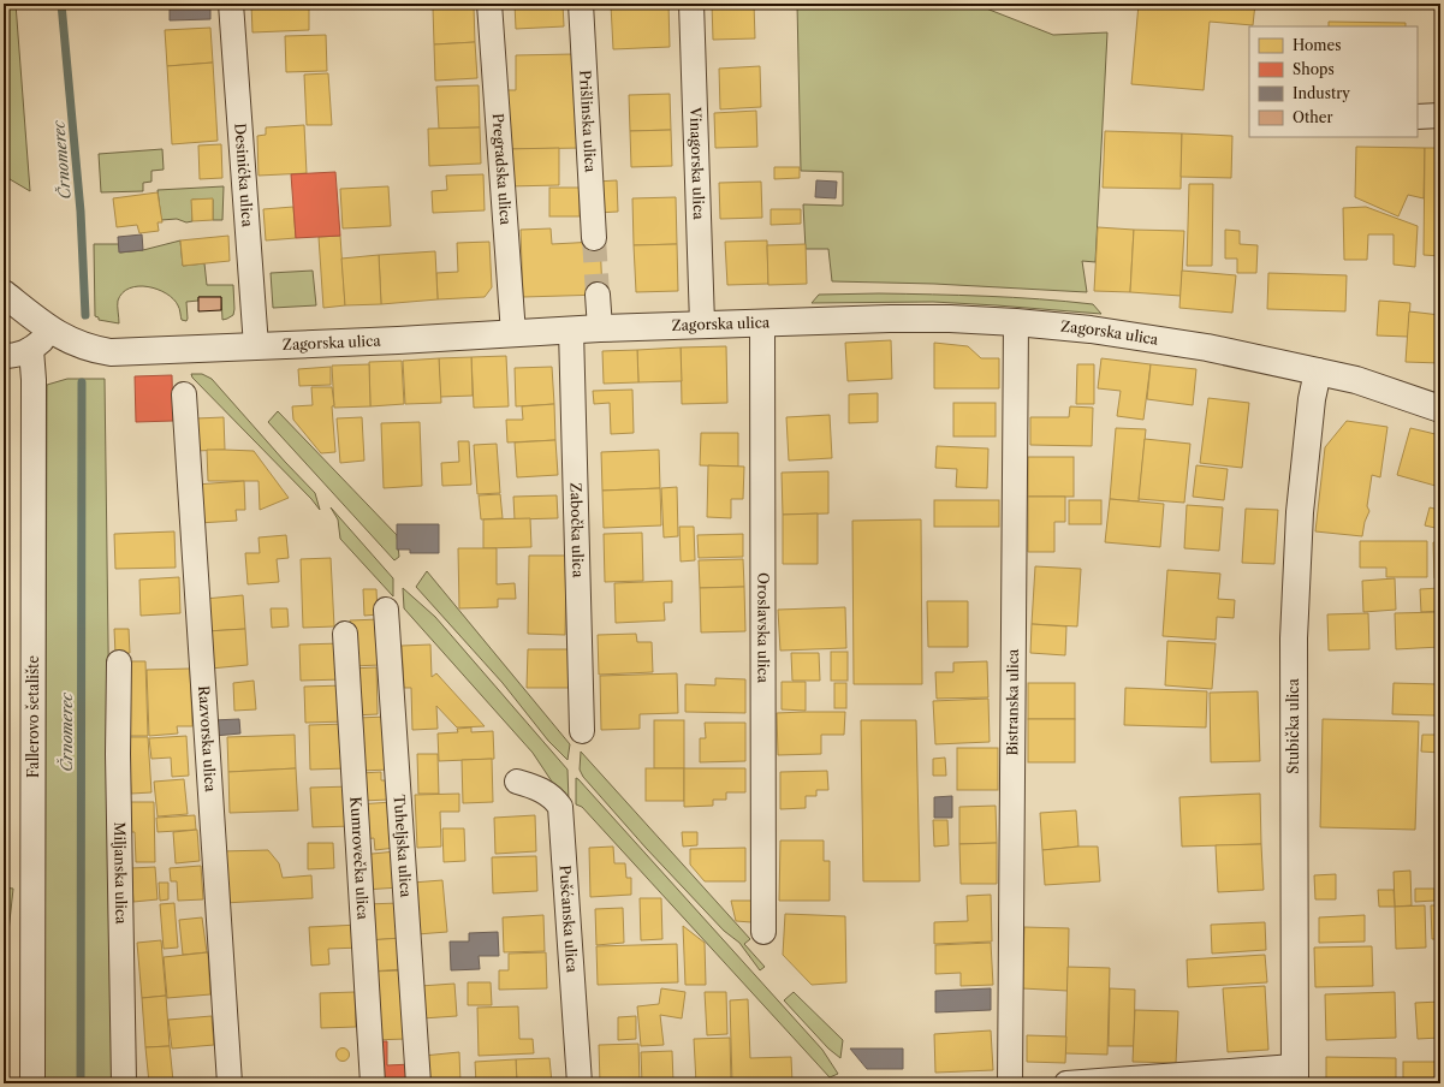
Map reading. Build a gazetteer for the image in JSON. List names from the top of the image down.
{
  "streets": {
    "street": [
      "Prišlinska ulica",
      "Vinagorska ulica",
      "Pregradska ulica",
      "Desinićka ulica",
      "Zagorska ulica",
      "Zabočka ulica",
      "Oroslavska ulica",
      "Bistranska ulica",
      "Fallerovo šetalište",
      "Stubička ulica",
      "Razvorska ulica",
      "Tuheljska ulica",
      "Kumrovečka ulica",
      "Miljanska ulica",
      "Pušćanska ulica"
    ]
  },
  "crossings": [
    ["Vinagorska ulica", "Zagorska ulica"],
    ["Pregradska ulica", "Zagorska ulica"],
    ["Desinićka ulica", "Zagorska ulica"],
    ["Zagorska ulica", "Zabočka ulica"],
    ["Zagorska ulica", "Oroslavska ulica"],
    ["Zagorska ulica", "Bistranska ulica"],
    ["Zagorska ulica", "Stubička ulica"]
  ],
  "water": ["Črnomerec"],
  "legend": [
    "Homes",
    "Shops",
    "Industry",
    "Other"
  ]
}
